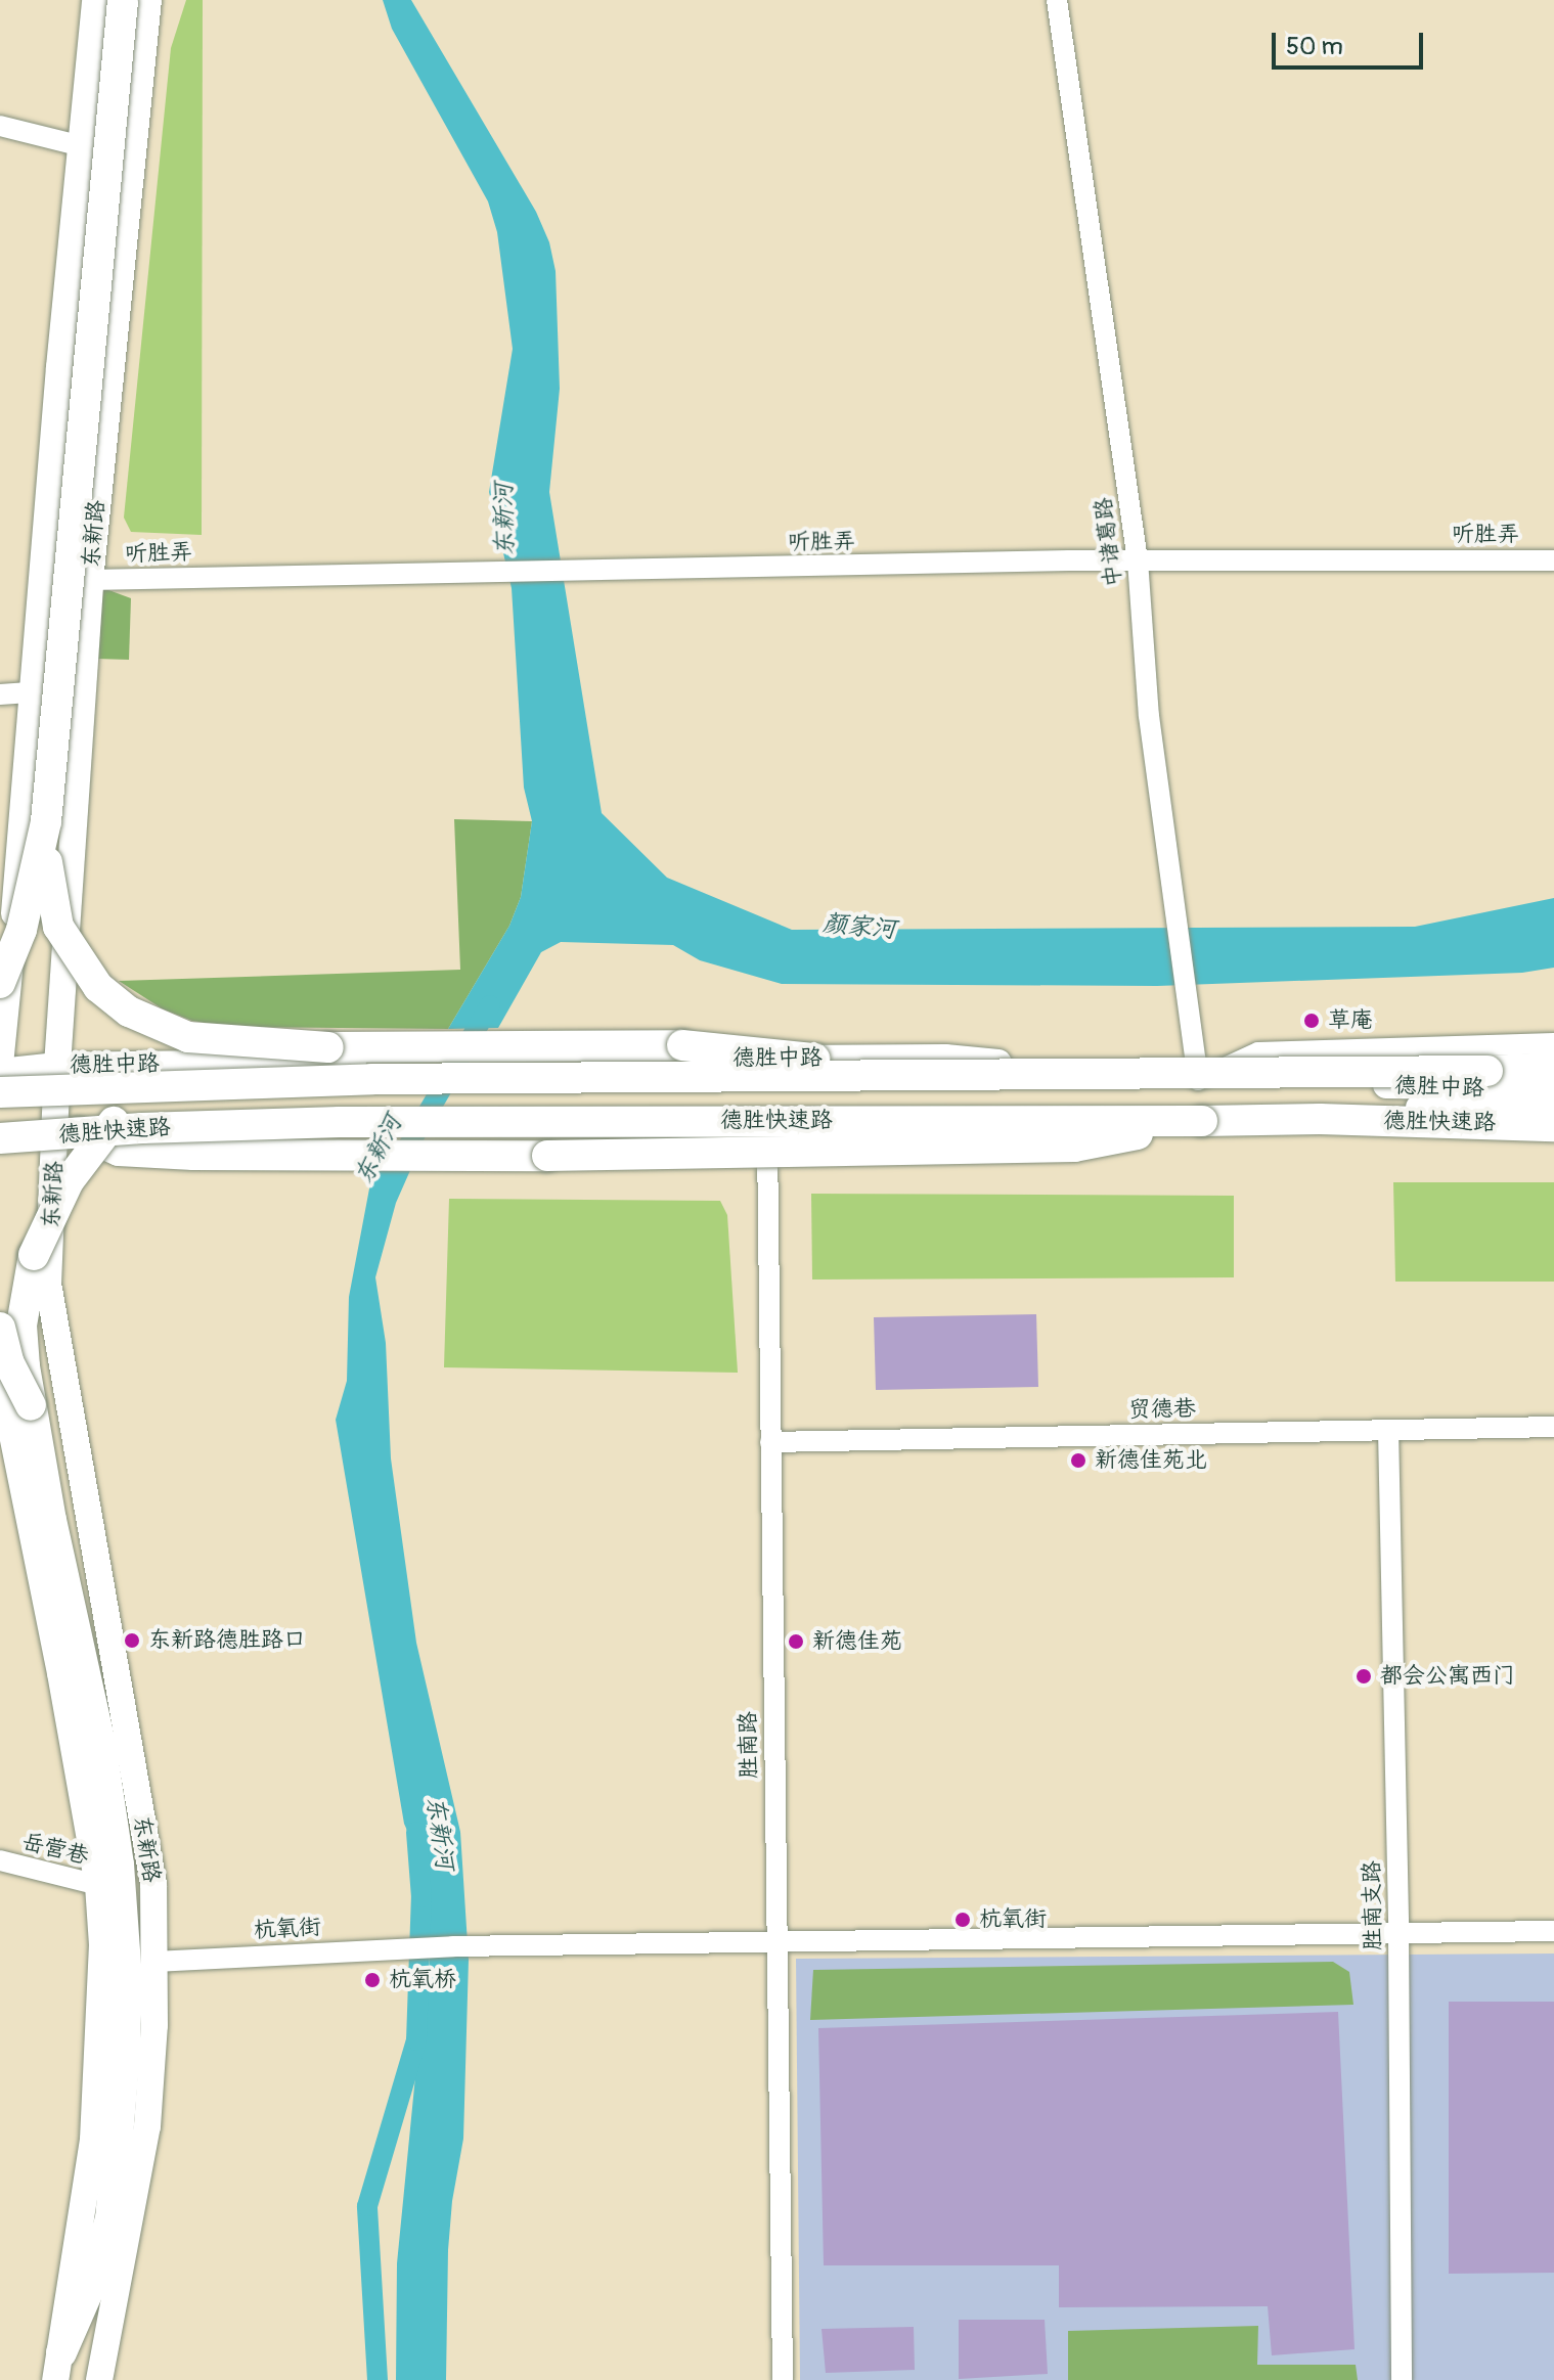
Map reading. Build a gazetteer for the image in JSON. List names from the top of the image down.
{
  "streets": {
    "highway": ["德胜快速路"],
    "main road": ["东新路", "德胜中路"],
    "street": [
      "听胜弄",
      "中诸葛路",
      "贸德巷",
      "胜南路",
      "岳营巷",
      "胜南支路",
      "杭氧街"
    ]
  },
  "crossings": [
    ["东新路", "听胜弄"],
    ["东新路", "德胜中路"],
    ["东新路", "杭氧街"],
    ["听胜弄", "中诸葛路"],
    ["中诸葛路", "德胜中路"],
    ["德胜中路", "胜南路"],
    ["贸德巷", "胜南路"],
    ["贸德巷", "胜南支路"],
    ["胜南路", "杭氧街"],
    ["胜南支路", "杭氧街"]
  ],
  "water": ["东新河", "颜家河"],
  "places": [
    "草庵",
    "新德佳苑北",
    "东新路德胜路口",
    "新德佳苑",
    "都会公寓西门",
    "杭氧街",
    "杭氧桥"
  ],
  "scale_bar": "50 m"
}
